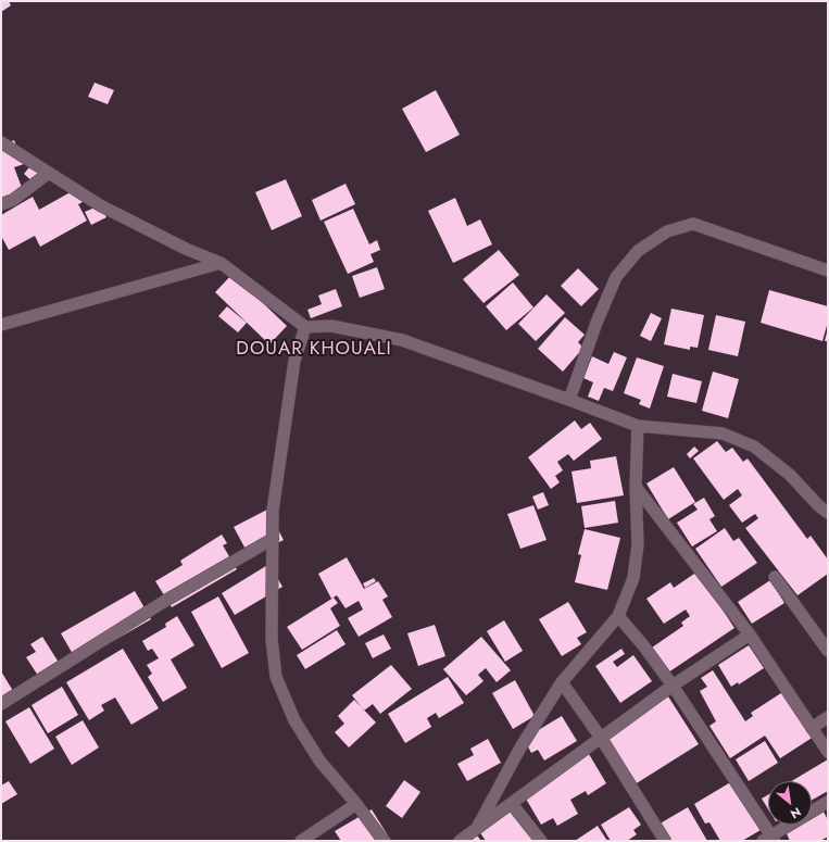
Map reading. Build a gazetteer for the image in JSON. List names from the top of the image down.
{
  "districts": ["DOUAR KHOUALI"],
  "north": "bottom right"
}
